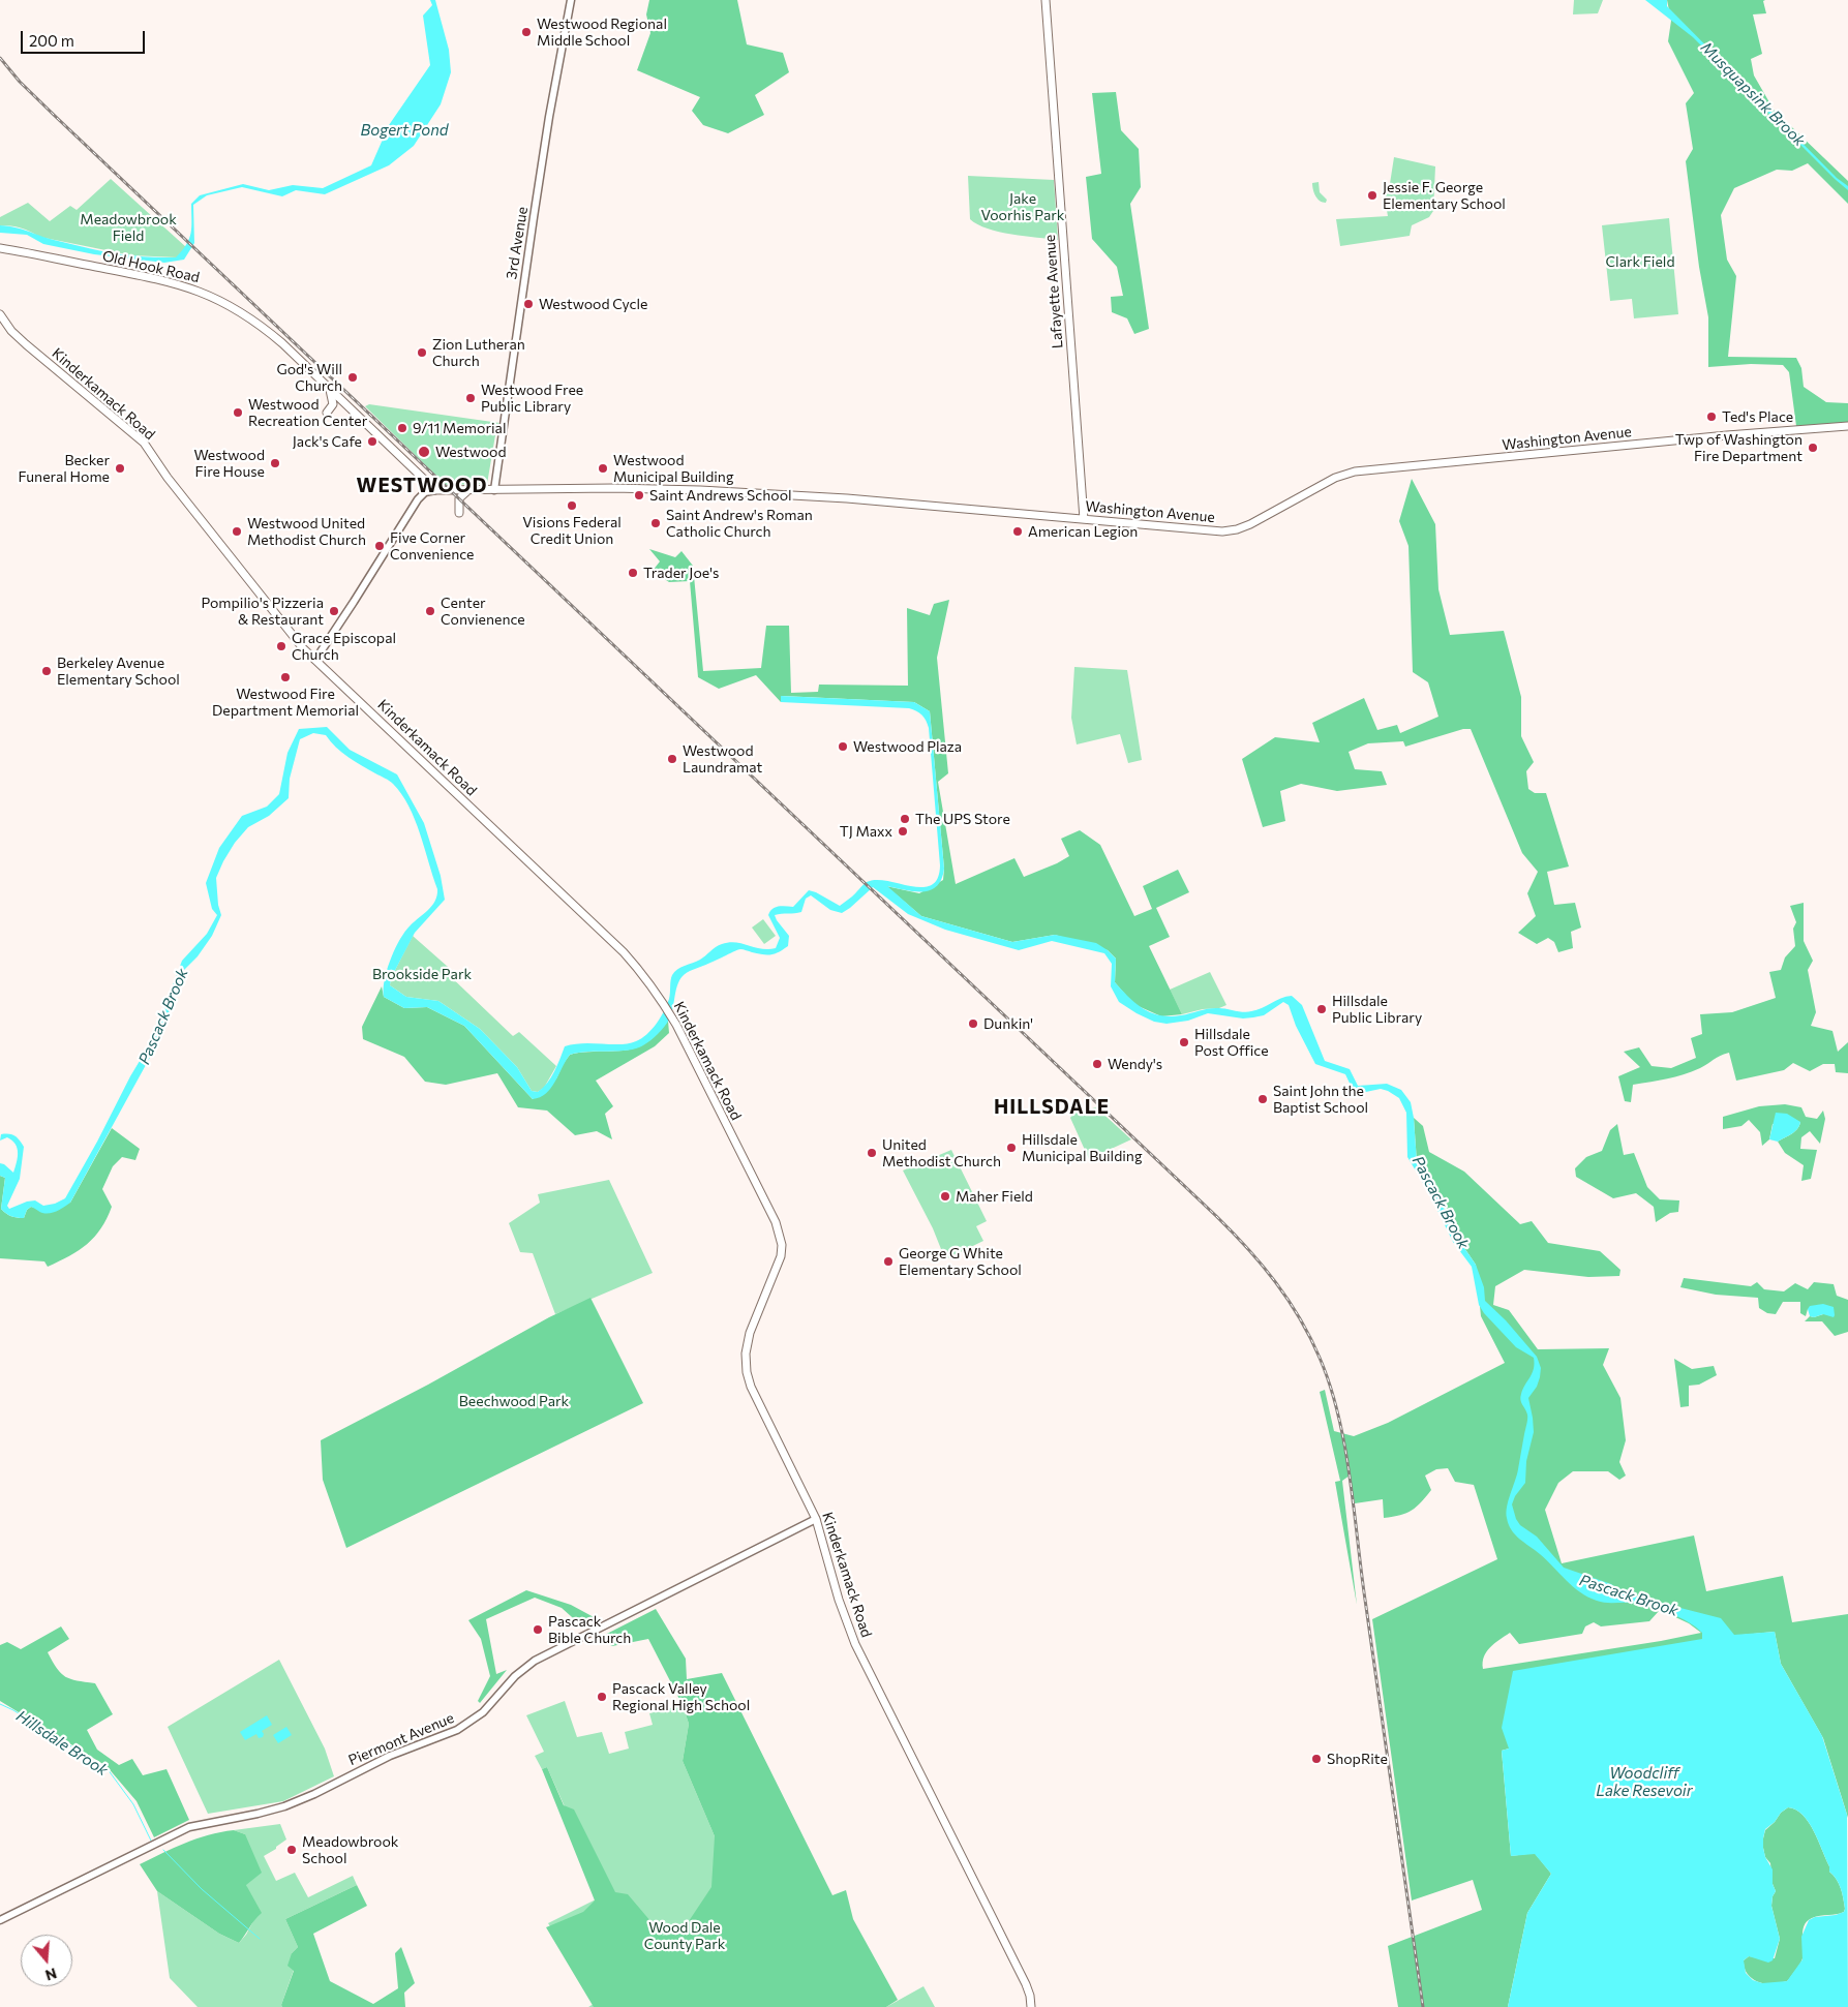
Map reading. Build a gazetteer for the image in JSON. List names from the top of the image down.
{
  "streets": {
    "main road": [
      "3rd Avenue",
      "Old Hook Road",
      "Lafayette Avenue",
      "Kinderkamack Road",
      "Washington Avenue",
      "Piermont Avenue"
    ]
  },
  "crossings": [
    ["3rd Avenue", "Washington Avenue"],
    ["Old Hook Road", "Washington Avenue"],
    ["Lafayette Avenue", "Washington Avenue"],
    ["Kinderkamack Road", "Piermont Avenue"]
  ],
  "districts": ["WESTWOOD", "HILLSDALE"],
  "water": [
    "Musquapsink Brook",
    "Bogert Pond",
    "Pascack Brook",
    "Hillsdale Brook",
    "Woodcliff Lake Resevoir"
  ],
  "parks": [
    "Jake Voorhis Park",
    "Meadowbrook Field",
    "Clark Field",
    "Brookside Park",
    "Beechwood Park",
    "Wood Dale County Park"
  ],
  "places": [
    "Westwood Regional Middle School",
    "Jessie F. George Elementary School",
    "Westwood Cycle",
    "Zion Lutheran Church",
    "God's Will Church",
    "Westwood Free Public Library",
    "Westwood Recreation Center",
    "Ted's Place",
    "9/11 Memorial",
    "Jack's Cafe",
    "Twp of Washington Fire Department",
    "Westwood",
    "Westwood Fire House",
    "Becker Funeral Home",
    "Westwood Municipal Building",
    "Saint Andrews School",
    "Visions Federal Credit Union",
    "Saint Andrew's Roman Catholic Church",
    "Westwood United Methodist Church",
    "American Legion",
    "Five Corner Convenience",
    "Trader Joe's",
    "Pompilio's Pizzeria & Restaurant",
    "Center Convienence",
    "Grace Episcopal Church",
    "Berkeley Avenue Elementary School",
    "Westwood Fire Department Memorial",
    "Westwood Plaza",
    "Westwood Laundramat",
    "The UPS Store",
    "TJ Maxx",
    "Hillsdale Public Library",
    "Dunkin'",
    "Hillsdale Post Office",
    "Wendy's",
    "Saint John the Baptist School",
    "Hillsdale Municipal Building",
    "United Methodist Church",
    "Maher Field",
    "George G White Elementary School",
    "Pascack Bible Church",
    "Pascack Valley Regional High School",
    "ShopRite",
    "Meadowbrook School"
  ],
  "scale_bar": "200 m",
  "north": "bottom"
}
